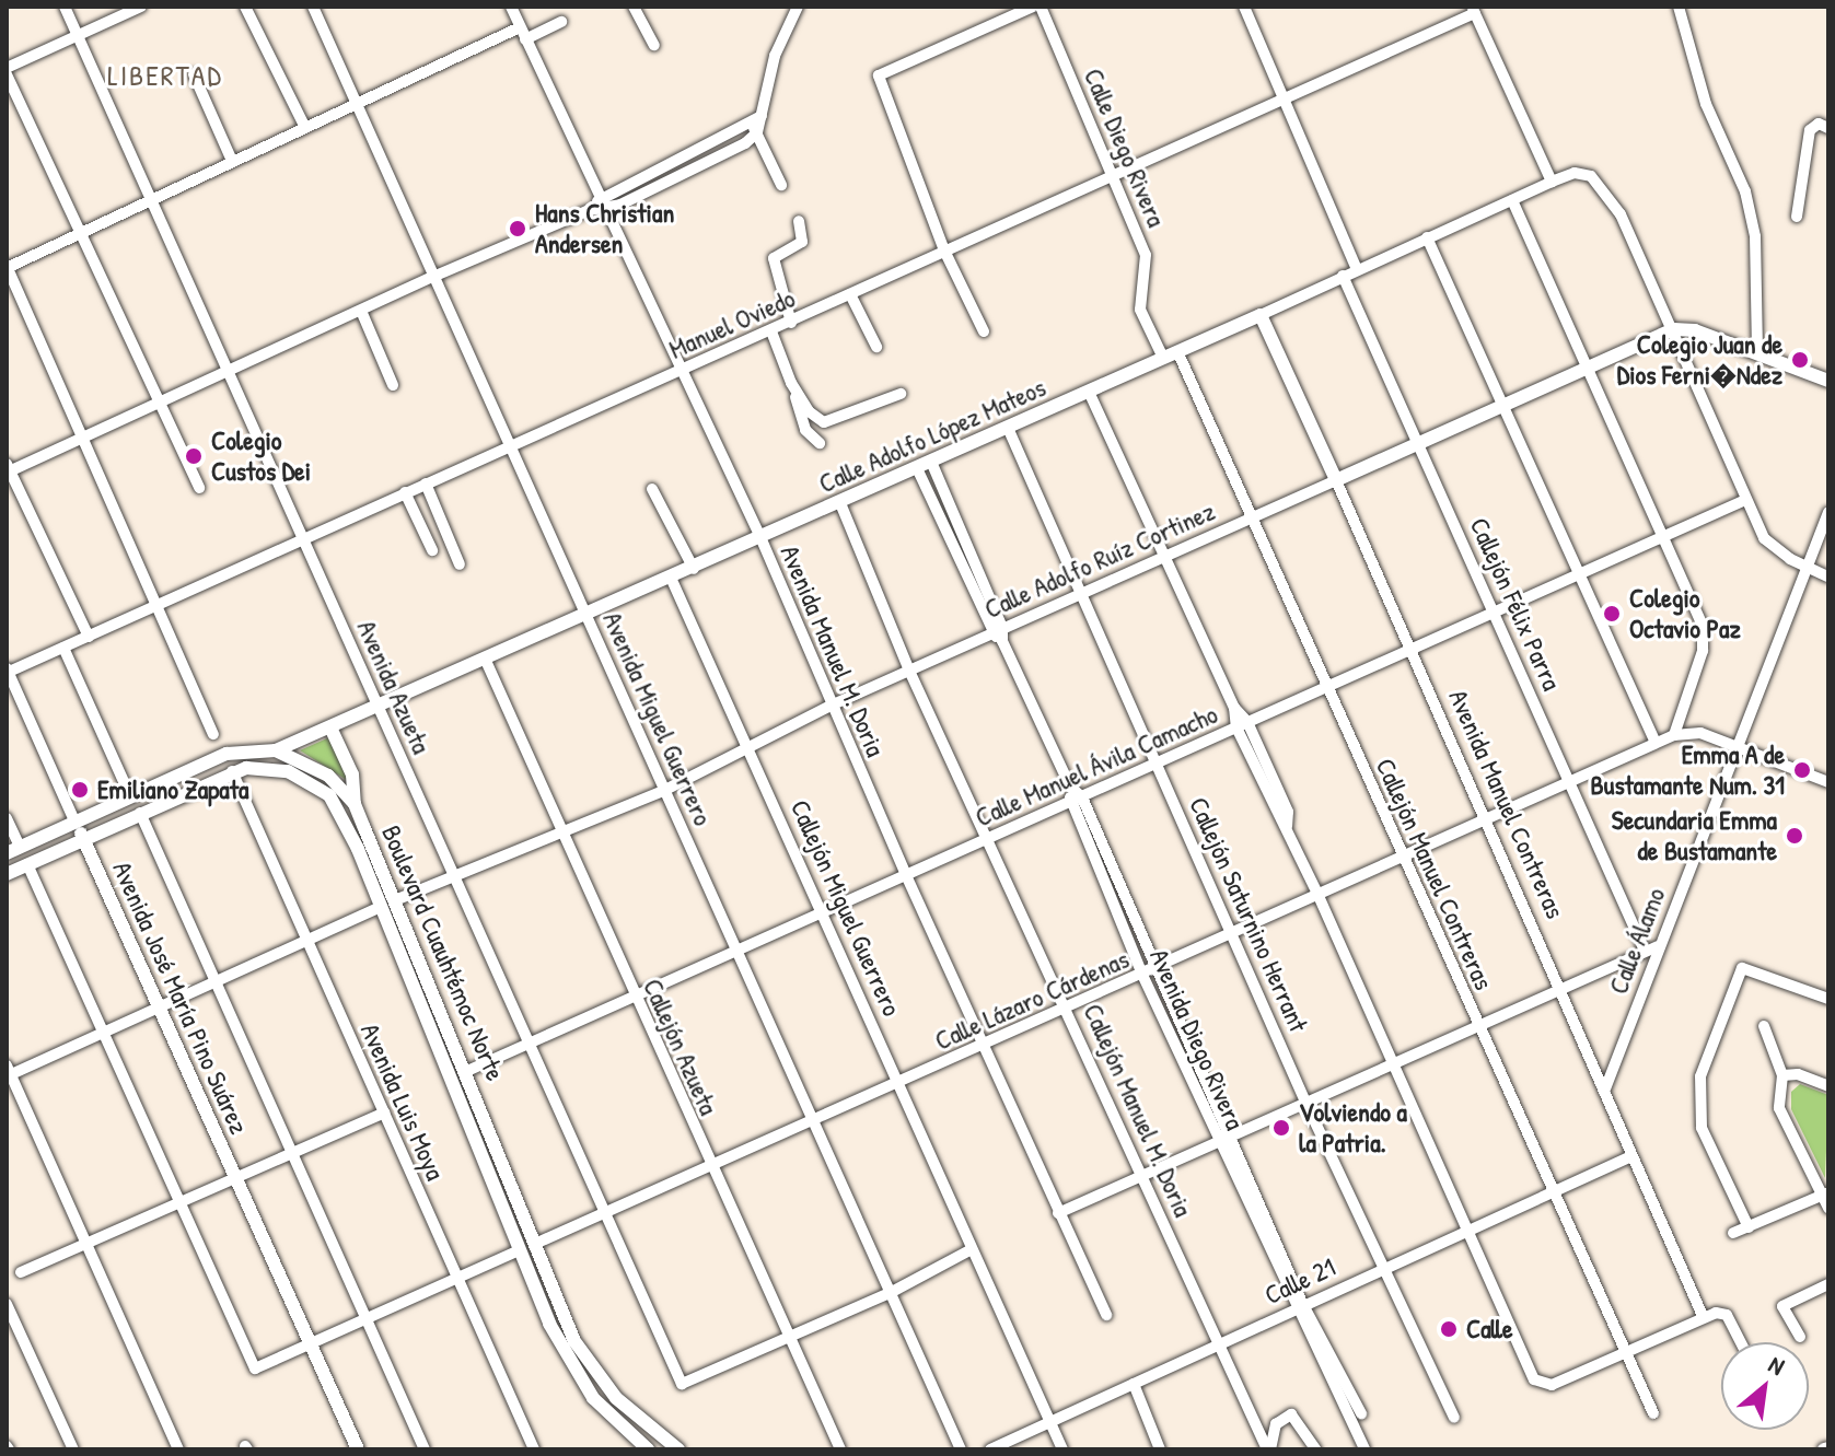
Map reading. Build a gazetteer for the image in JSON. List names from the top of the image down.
{
  "streets": {
    "main road": [
      "Calle Adolfo López Mateos",
      "Calle Adolfo Ruíz Cortinez",
      "Avenida Manuel Contreras",
      "Boulevard Cuauhtémoc Norte",
      "Avenida José María Pino Suárez"
    ],
    "street": [
      "Calle Diego Rivera",
      "Manuel Oviedo",
      "Callejón Félix Parra",
      "Avenida Manuel M. Doria",
      "Avenida Azueta",
      "Avenida Miguel Guerrero",
      "Calle Manuel Ávila Camacho",
      "Callejón Manuel Contreras",
      "Callejón Miguel Guerrero",
      "Callejón Saturnino Herrant",
      "Calle Álamo",
      "Calle Lázaro Cárdenas",
      "Avenida Diego Rivera",
      "Callejón Azueta",
      "Avenida Luis Moya",
      "Callejón Manuel M. Doria",
      "Calle 21"
    ]
  },
  "crossings": [
    ["Calle Diego Rivera", "Manuel Oviedo"],
    ["Calle Diego Rivera", "Calle Adolfo López Mateos"],
    ["Manuel Oviedo", "Avenida Manuel M. Doria"],
    ["Manuel Oviedo", "Avenida Azueta"],
    ["Manuel Oviedo", "Avenida Miguel Guerrero"],
    ["Manuel Oviedo", "Avenida José María Pino Suárez"],
    ["Calle Adolfo López Mateos", "Callejón Félix Parra"],
    ["Calle Adolfo López Mateos", "Avenida Manuel M. Doria"],
    ["Calle Adolfo López Mateos", "Avenida Azueta"],
    ["Calle Adolfo López Mateos", "Avenida Miguel Guerrero"],
    ["Calle Adolfo López Mateos", "Avenida Manuel Contreras"],
    ["Calle Adolfo López Mateos", "Callejón Manuel Contreras"],
    ["Calle Adolfo López Mateos", "Callejón Miguel Guerrero"],
    ["Calle Adolfo López Mateos", "Callejón Saturnino Herrant"],
    ["Calle Adolfo López Mateos", "Boulevard Cuauhtémoc Norte"],
    ["Calle Adolfo López Mateos", "Avenida Diego Rivera"],
    ["Calle Adolfo López Mateos", "Callejón Azueta"],
    ["Calle Adolfo López Mateos", "Callejón Manuel M. Doria"],
    ["Calle Adolfo Ruíz Cortinez", "Callejón Félix Parra"],
    ["Calle Adolfo Ruíz Cortinez", "Avenida Manuel M. Doria"],
    ["Calle Adolfo Ruíz Cortinez", "Avenida Azueta"],
    ["Calle Adolfo Ruíz Cortinez", "Avenida Miguel Guerrero"],
    ["Calle Adolfo Ruíz Cortinez", "Avenida Manuel Contreras"],
    ["Calle Adolfo Ruíz Cortinez", "Callejón Manuel Contreras"],
    ["Calle Adolfo Ruíz Cortinez", "Callejón Miguel Guerrero"],
    ["Calle Adolfo Ruíz Cortinez", "Callejón Saturnino Herrant"],
    ["Calle Adolfo Ruíz Cortinez", "Boulevard Cuauhtémoc Norte"],
    ["Calle Adolfo Ruíz Cortinez", "Avenida Diego Rivera"],
    ["Calle Adolfo Ruíz Cortinez", "Callejón Azueta"],
    ["Calle Adolfo Ruíz Cortinez", "Callejón Manuel M. Doria"],
    ["Callejón Félix Parra", "Calle Manuel Ávila Camacho"],
    ["Callejón Félix Parra", "Calle Lázaro Cárdenas"],
    ["Avenida Manuel M. Doria", "Calle Manuel Ávila Camacho"],
    ["Avenida Manuel M. Doria", "Calle Lázaro Cárdenas"],
    ["Avenida Azueta", "Calle Manuel Ávila Camacho"],
    ["Avenida Azueta", "Calle Lázaro Cárdenas"],
    ["Avenida Azueta", "Callejón Azueta"],
    ["Avenida Miguel Guerrero", "Calle Manuel Ávila Camacho"],
    ["Avenida Miguel Guerrero", "Calle Lázaro Cárdenas"],
    ["Calle Manuel Ávila Camacho", "Avenida Manuel Contreras"],
    ["Calle Manuel Ávila Camacho", "Callejón Manuel Contreras"],
    ["Calle Manuel Ávila Camacho", "Callejón Miguel Guerrero"],
    ["Calle Manuel Ávila Camacho", "Callejón Saturnino Herrant"],
    ["Calle Manuel Ávila Camacho", "Boulevard Cuauhtémoc Norte"],
    ["Calle Manuel Ávila Camacho", "Avenida Diego Rivera"],
    ["Calle Manuel Ávila Camacho", "Callejón Azueta"],
    ["Calle Manuel Ávila Camacho", "Callejón Manuel M. Doria"],
    ["Avenida Manuel Contreras", "Calle Álamo"],
    ["Avenida Manuel Contreras", "Calle Lázaro Cárdenas"],
    ["Avenida Manuel Contreras", "Calle 21"],
    ["Callejón Manuel Contreras", "Calle Lázaro Cárdenas"],
    ["Callejón Manuel Contreras", "Calle 21"],
    ["Callejón Miguel Guerrero", "Calle Lázaro Cárdenas"],
    ["Callejón Miguel Guerrero", "Calle 21"],
    ["Callejón Saturnino Herrant", "Calle Lázaro Cárdenas"],
    ["Callejón Saturnino Herrant", "Calle 21"],
    ["Calle Álamo", "Calle Lázaro Cárdenas"],
    ["Boulevard Cuauhtémoc Norte", "Avenida José María Pino Suárez"],
    ["Boulevard Cuauhtémoc Norte", "Calle Lázaro Cárdenas"],
    ["Boulevard Cuauhtémoc Norte", "Avenida Luis Moya"],
    ["Calle Lázaro Cárdenas", "Avenida Diego Rivera"],
    ["Calle Lázaro Cárdenas", "Callejón Azueta"],
    ["Calle Lázaro Cárdenas", "Callejón Manuel M. Doria"],
    ["Avenida Diego Rivera", "Calle 21"],
    ["Callejón Manuel M. Doria", "Calle 21"]
  ],
  "districts": ["LIBERTAD"],
  "places": [
    "Hans Christian Andersen",
    "Colegio Juan de Dios Ferni�Ndez",
    "Colegio Custos Dei",
    "Colegio Octavio Paz",
    "Emma A de Bustamante Num. 31",
    "Emiliano Zapata",
    "Secundaria Emma de Bustamante",
    "Volviendo a la Patria.",
    "Calle"
  ],
  "north": "top right"
}
